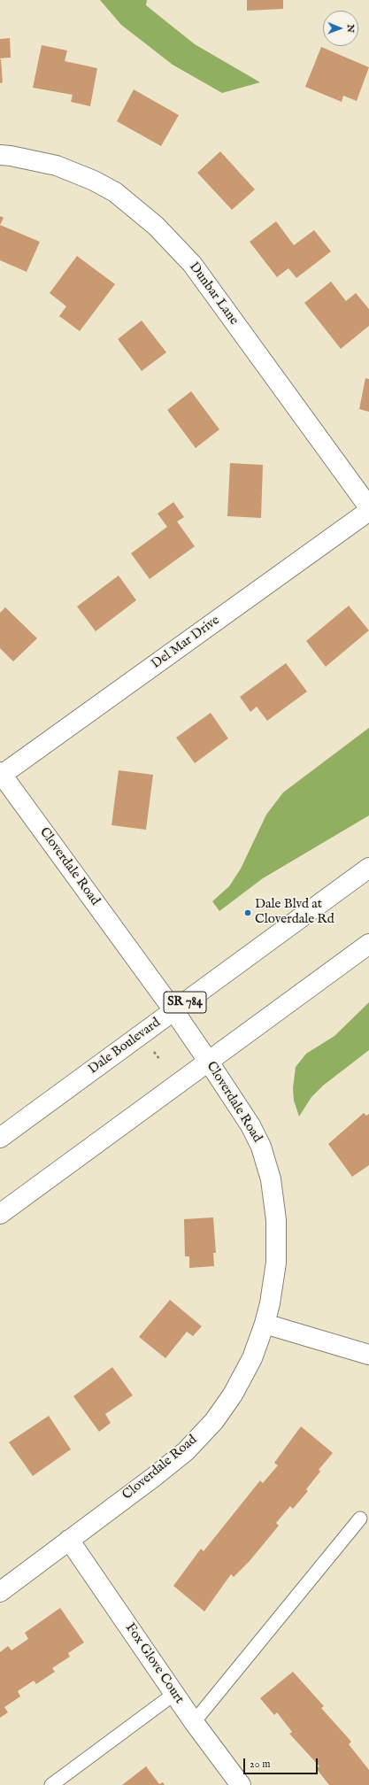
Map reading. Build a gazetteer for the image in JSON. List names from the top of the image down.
{
  "streets": {
    "street": [
      "Dunbar Lane",
      "Del Mar Drive",
      "Cloverdale Road",
      "SR 784",
      "Dale Boulevard",
      "Fox Glove Court"
    ]
  },
  "crossings": [
    ["Del Mar Drive", "Cloverdale Road"],
    ["Cloverdale Road", "Dale Boulevard"],
    ["Cloverdale Road", "Fox Glove Court"]
  ],
  "places": ["Dale Blvd at Cloverdale Rd"],
  "scale_bar": "20 m",
  "north": "right"
}
